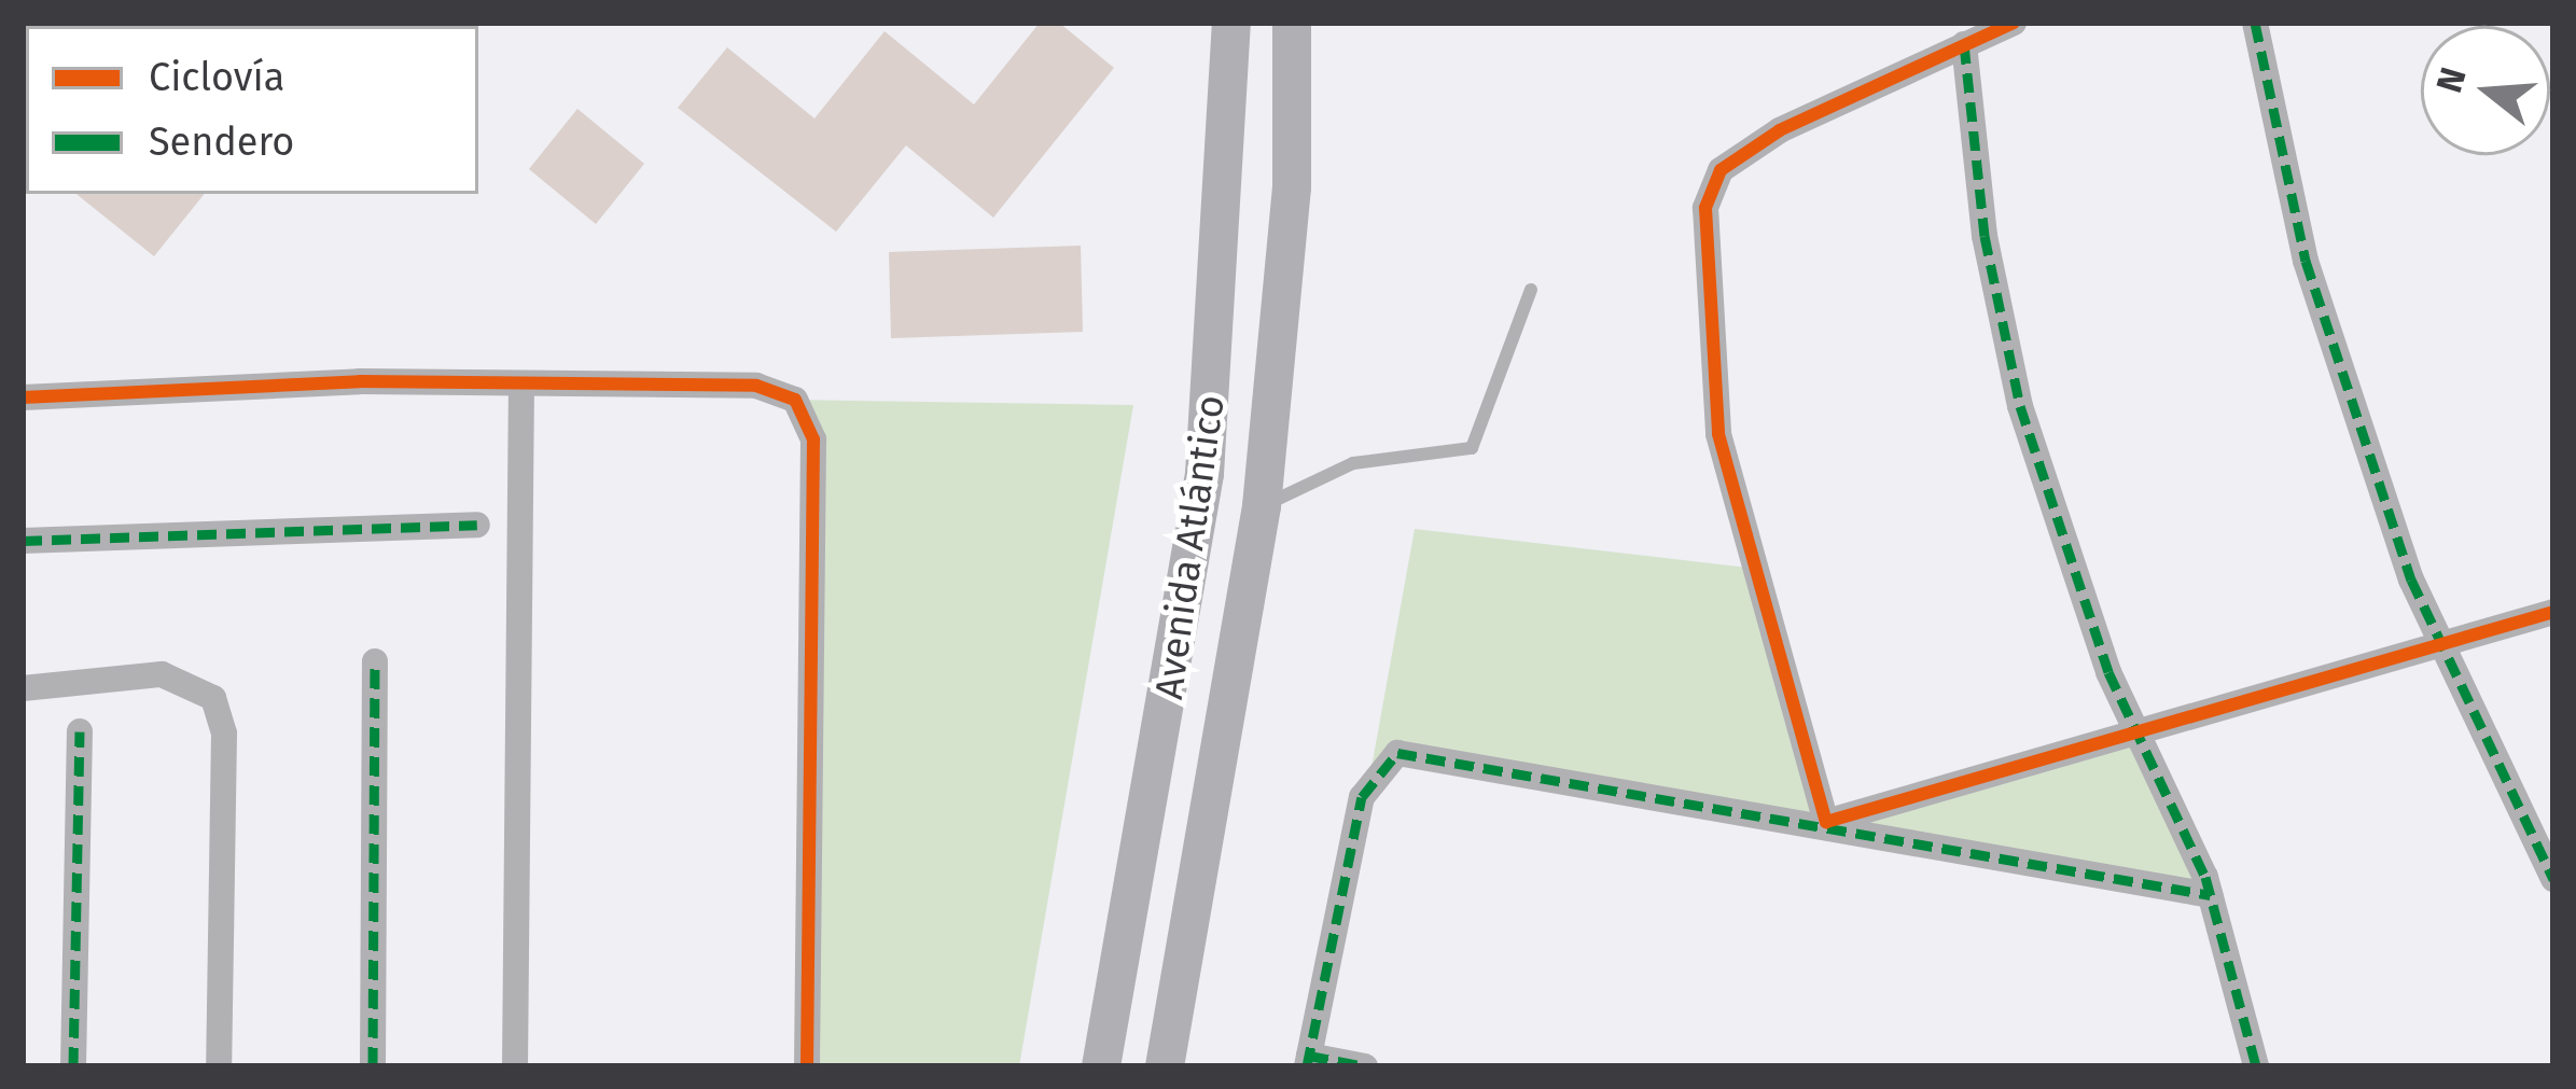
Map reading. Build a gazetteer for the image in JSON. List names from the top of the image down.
{
  "streets": {
    "main road": ["Avenida Atlántico"]
  },
  "legend": ["Ciclovía", "Sendero"],
  "north": "left"
}
